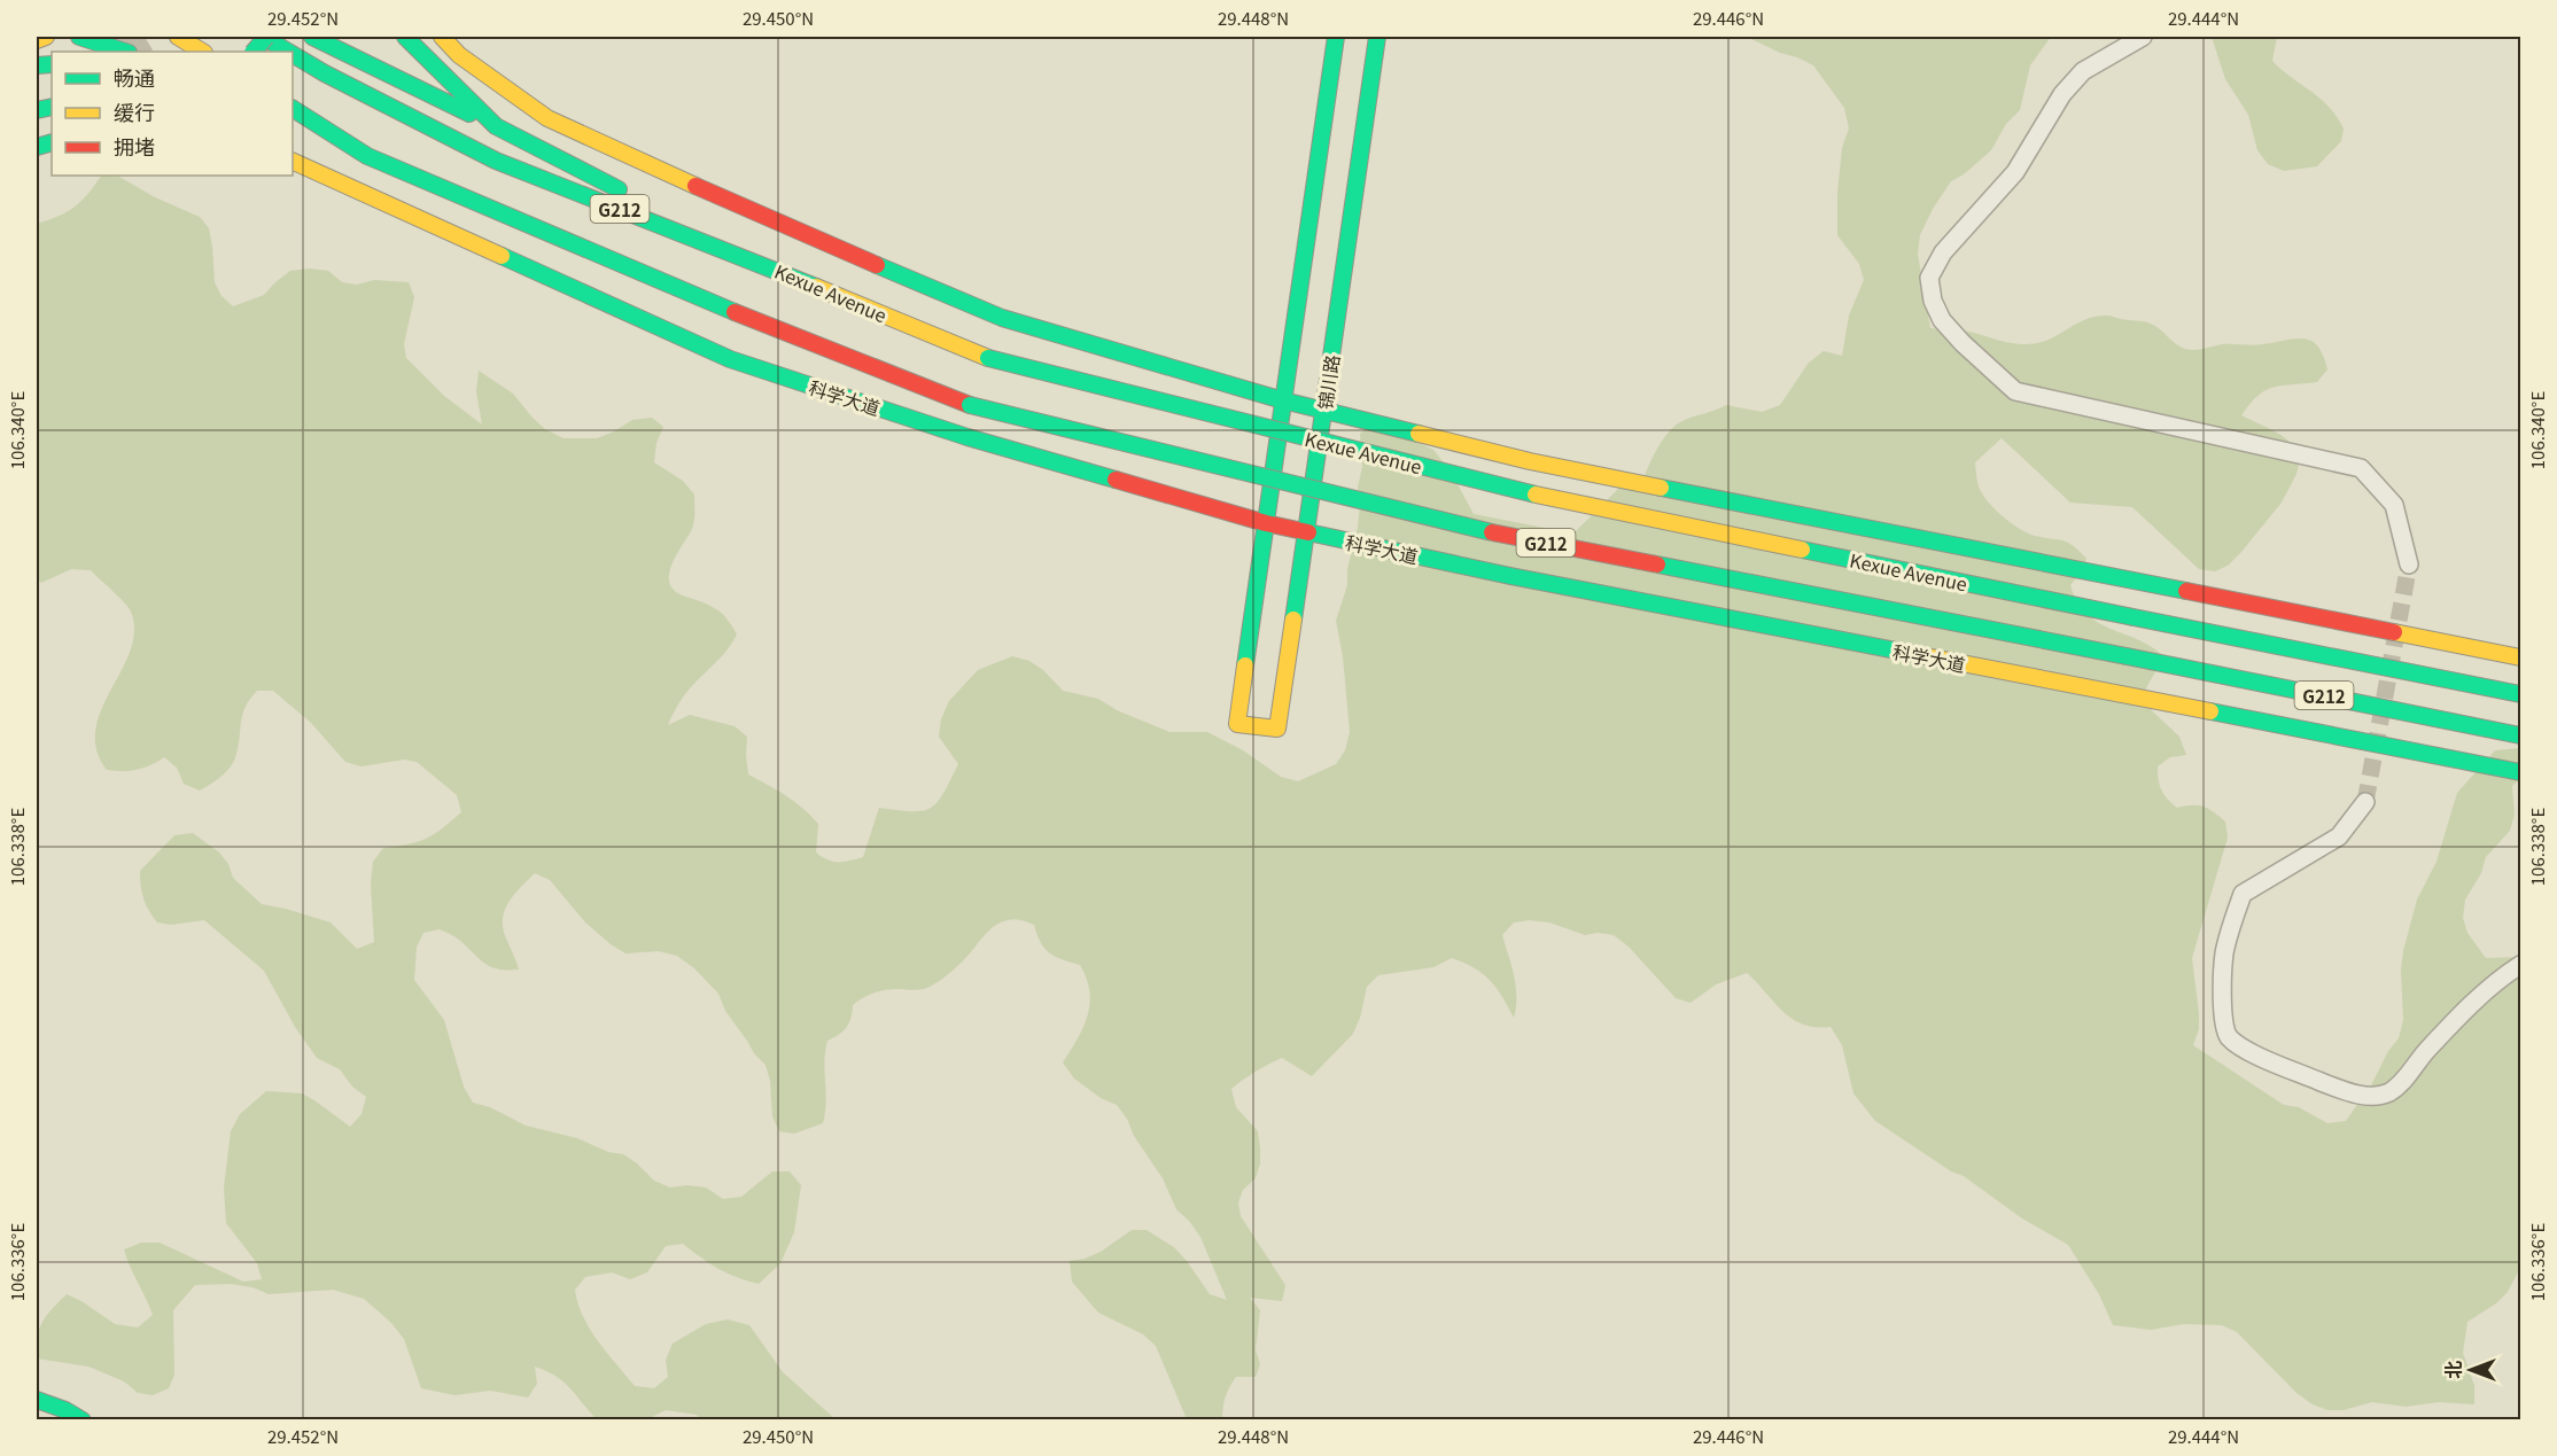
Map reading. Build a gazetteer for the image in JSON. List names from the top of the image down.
{
  "streets": {
    "main road": [
      "G212",
      "Kexue Avenue",
      "锦川路",
      "科学大道"
    ]
  },
  "crossings": [
    ["锦川路", "科学大道"]
  ],
  "legend": ["畅通", "缓行", "拥堵"],
  "north": "left",
  "coordinates": [
    "29.452°N",
    "29.450°N",
    "29.448°N",
    "29.446°N",
    "29.444°N",
    "106.340°E",
    "106.338°E",
    "106.336°E"
  ]
}
